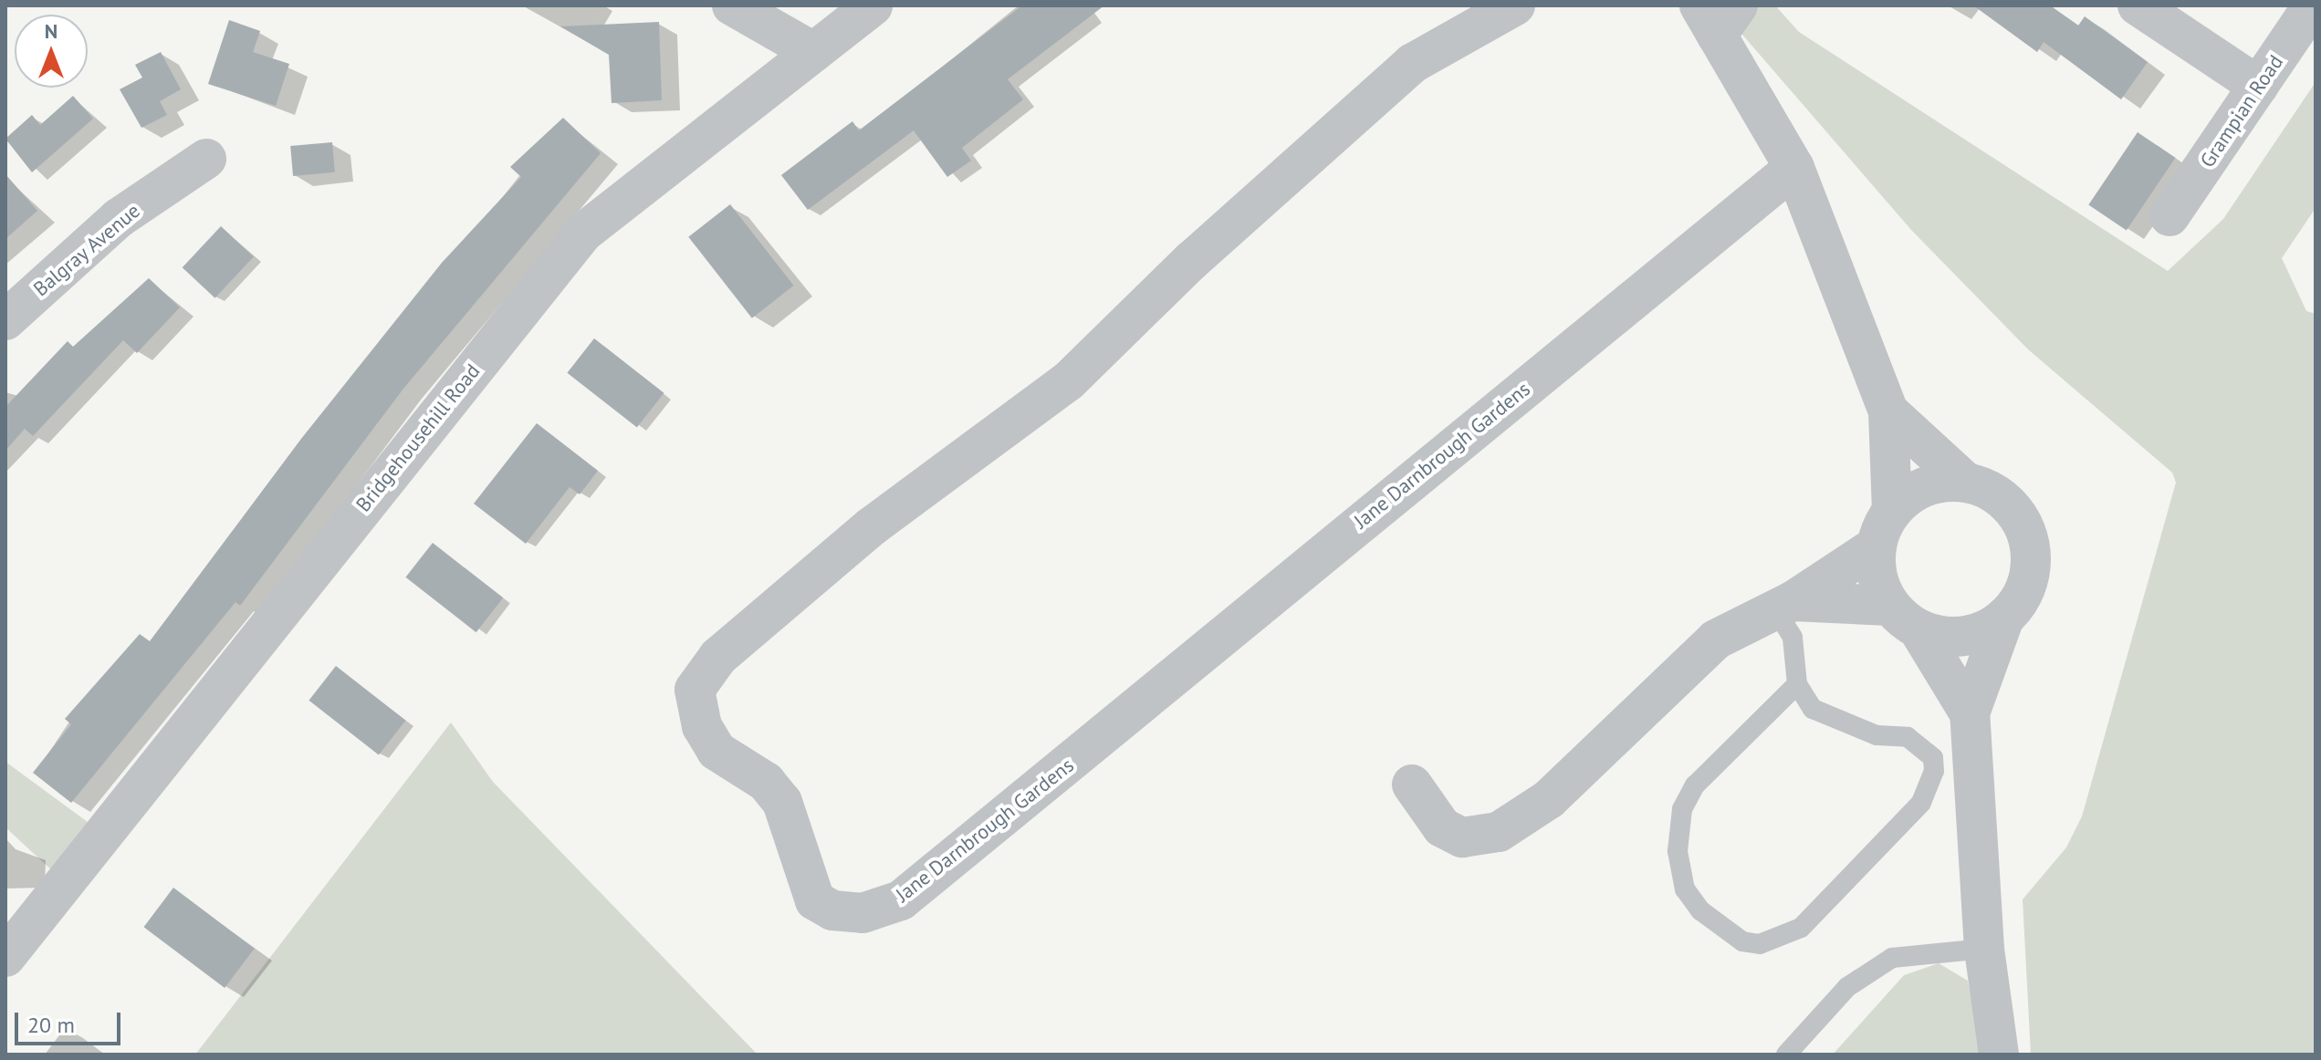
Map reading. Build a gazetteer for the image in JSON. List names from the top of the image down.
{
  "streets": {
    "street": [
      "Grampian Road",
      "Balgray Avenue",
      "Bridgehousehill Road",
      "Jane Darnbrough Gardens"
    ]
  },
  "scale_bar": "20 m",
  "north": "top"
}
